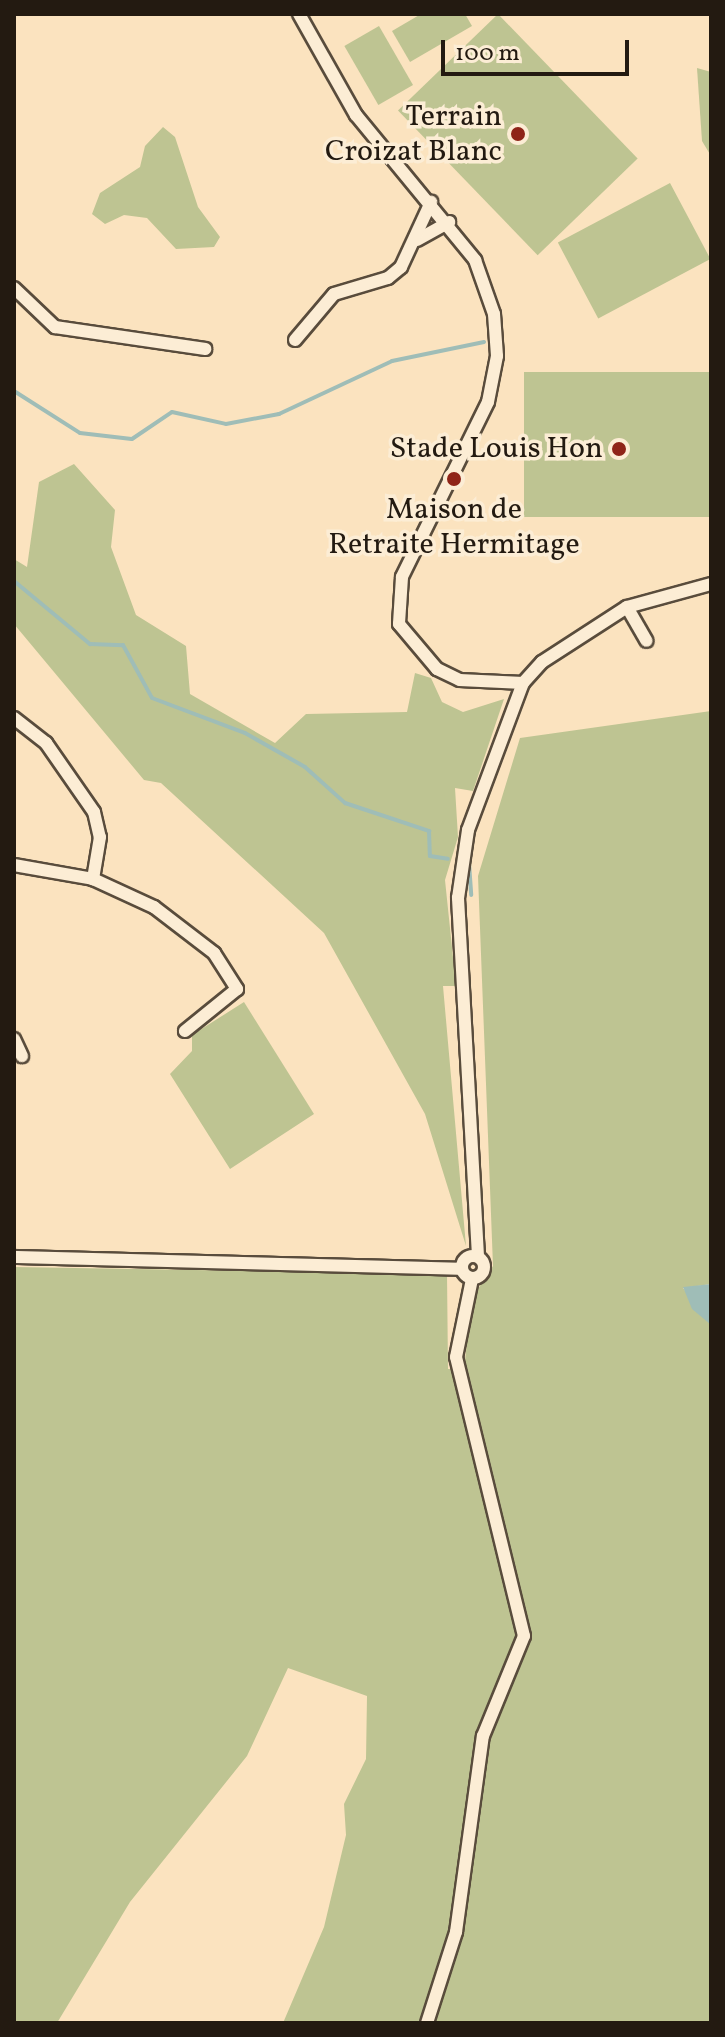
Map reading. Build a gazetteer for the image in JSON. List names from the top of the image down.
{
  "places": ["Terrain Croizat Blanc", "Stade Louis Hon", "Maison de Retraite Hermitage"],
  "scale_bar": "100 m"
}
